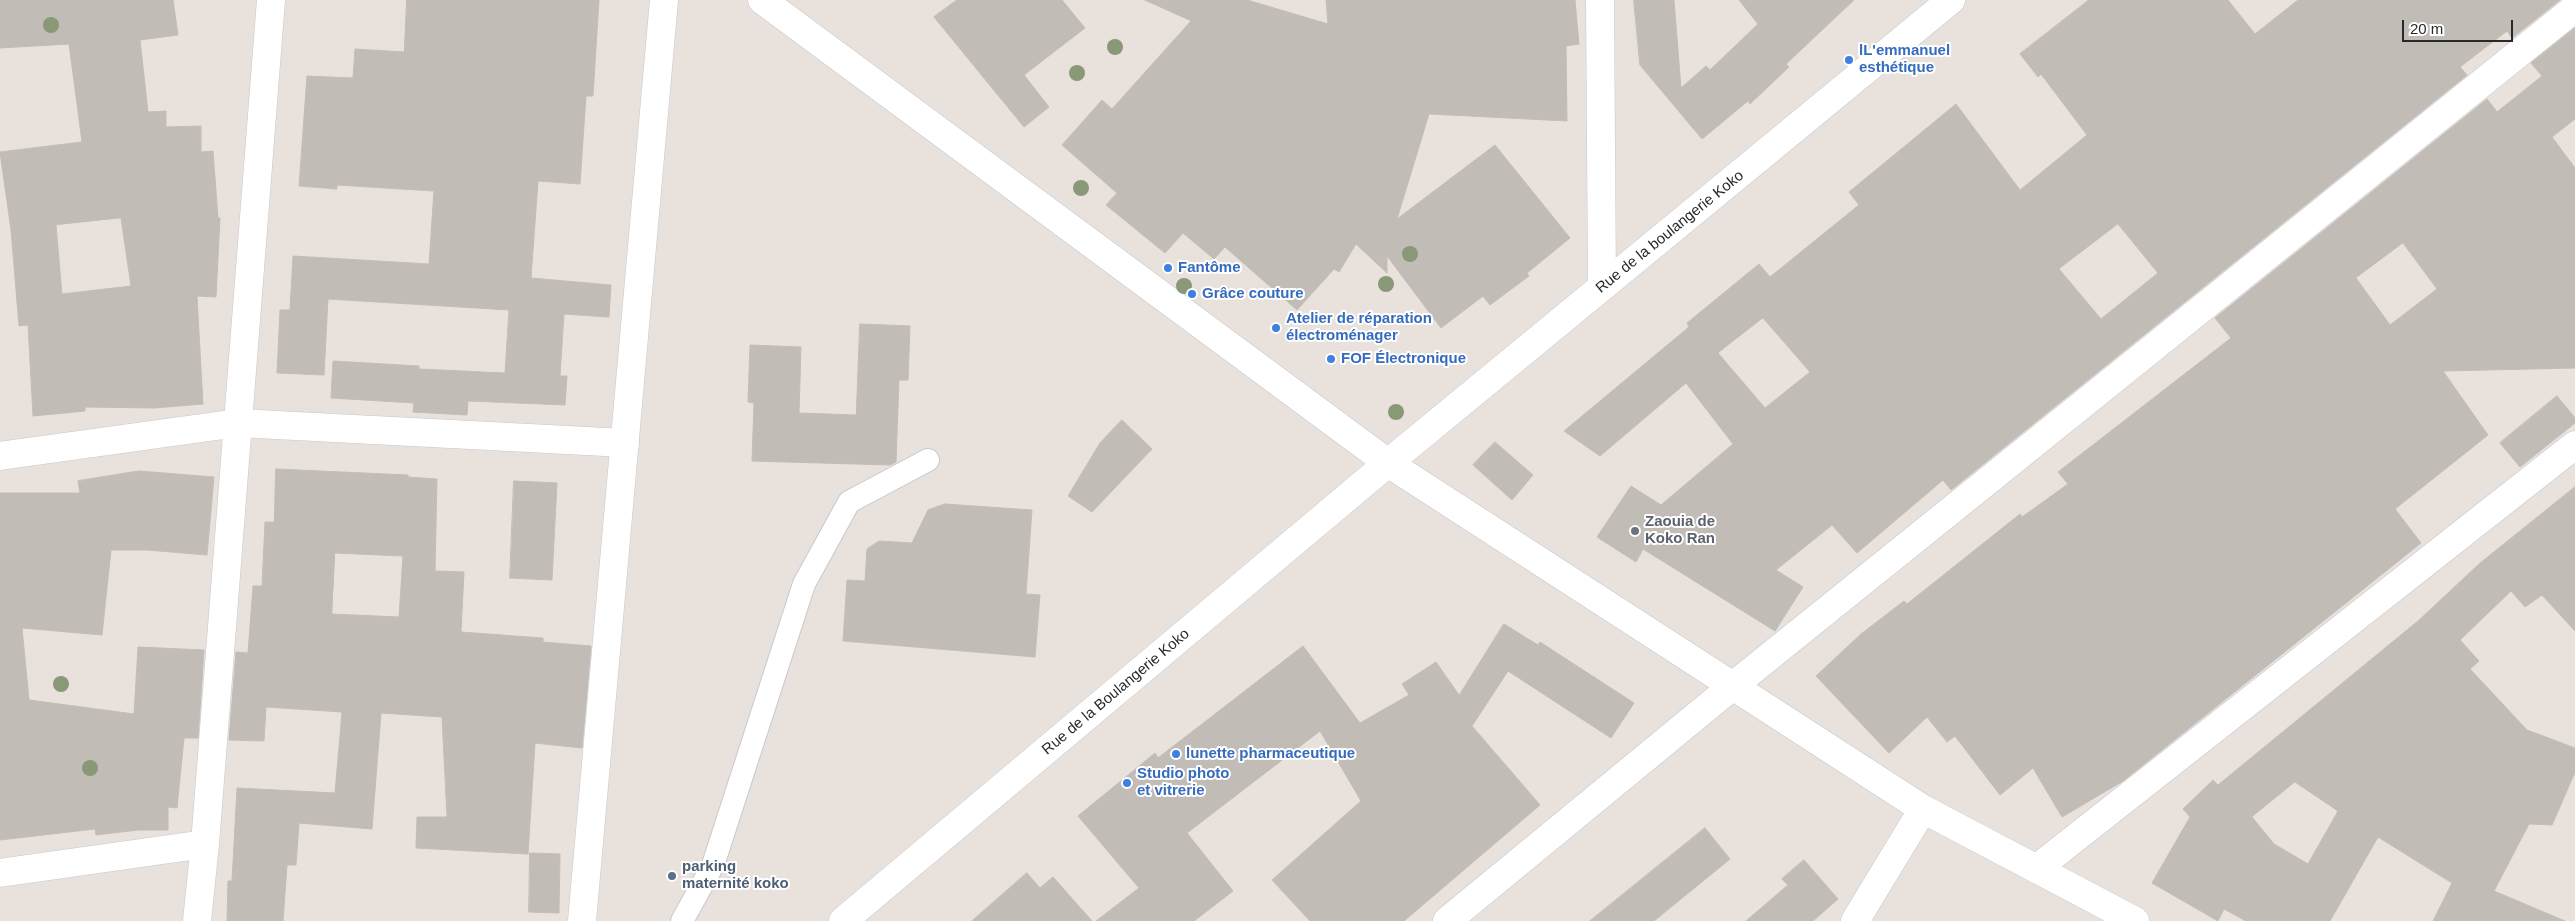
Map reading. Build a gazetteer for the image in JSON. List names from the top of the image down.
{
  "streets": {
    "street": ["Rue de la boulangerie Koko", "Rue de la Boulangerie Koko"]
  },
  "crossings": [
    ["Rue de la boulangerie Koko", "Rue de la Boulangerie Koko"]
  ],
  "places": [
    "lL'emmanuel esthétique",
    "Fantôme",
    "Grâce couture",
    "Atelier de réparation électroménager",
    "FOF Électronique",
    "Zaouia de Koko Ran",
    "lunette pharmaceutique",
    "Studio photo et vitrerie",
    "parking maternité koko"
  ],
  "scale_bar": "20 m"
}
